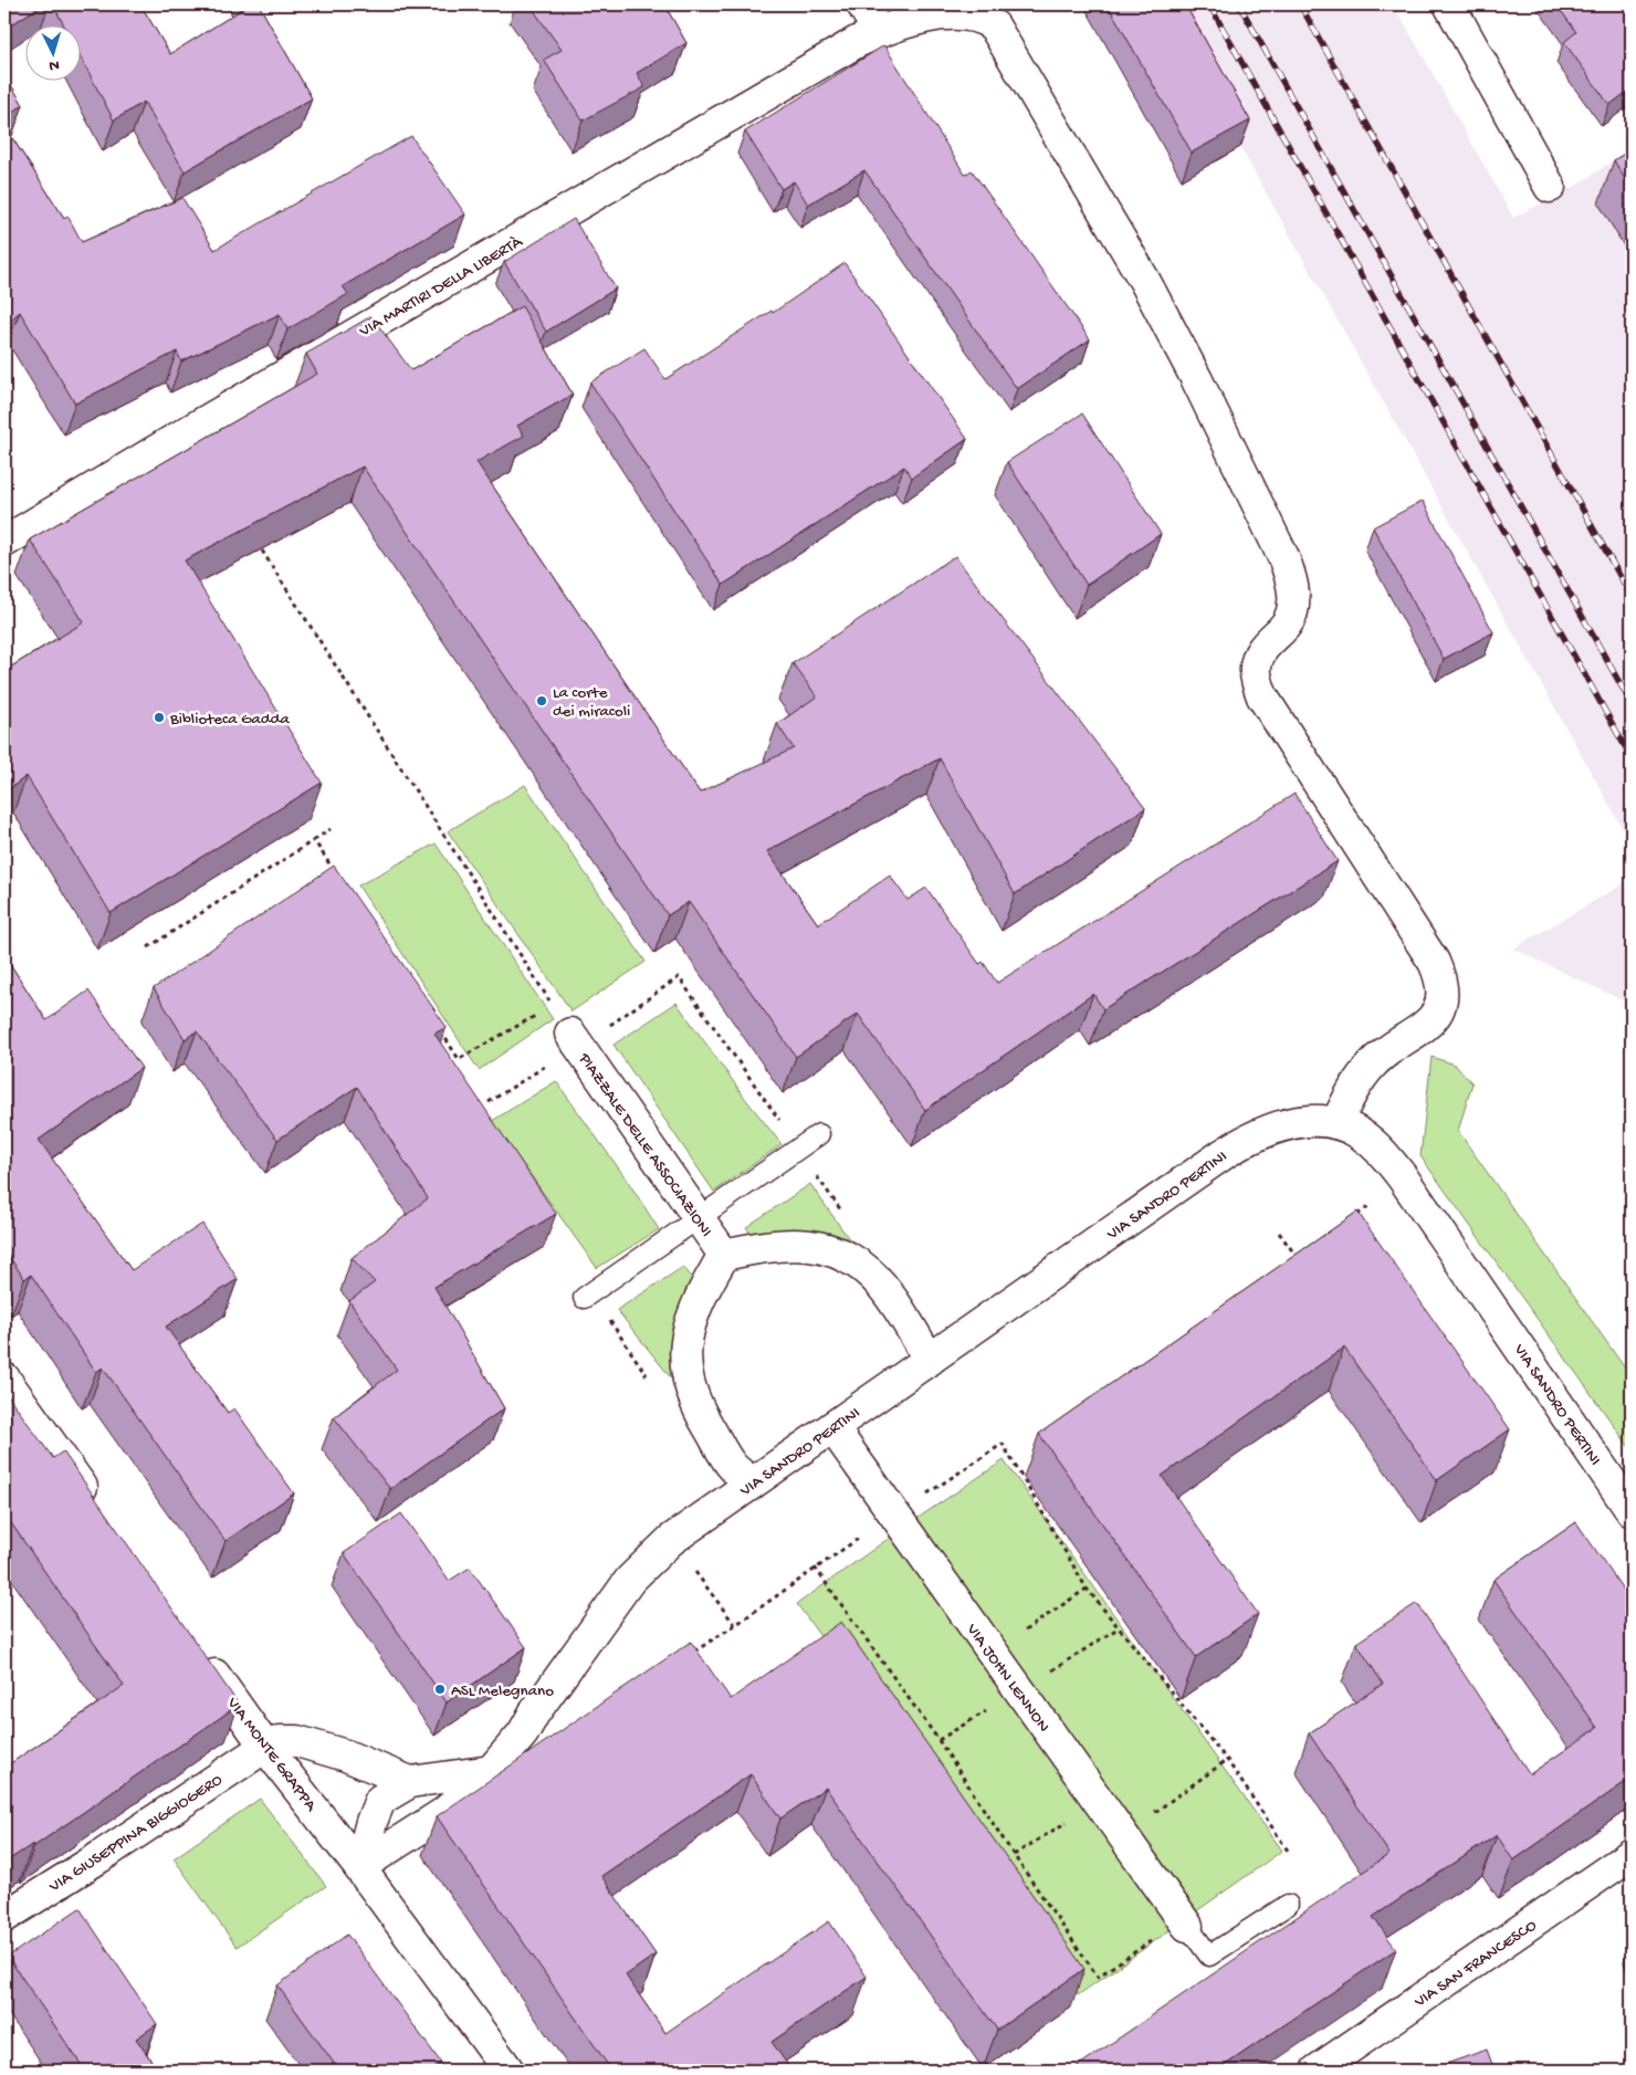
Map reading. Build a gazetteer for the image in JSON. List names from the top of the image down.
{
  "streets": {
    "street": [
      "VIA MARTIRI DELLA LIBERTÀ",
      "PIAZZALE DELLE ASSOCIAZIONI",
      "VIA SANDRO PERTINI",
      "VIA JOHN LENNON",
      "VIA MONTE GRAPPA",
      "VIA GIUSEPPINA BIGGIOGERO",
      "VIA SAN FRANCESCO"
    ]
  },
  "crossings": [
    ["PIAZZALE DELLE ASSOCIAZIONI", "VIA SANDRO PERTINI"],
    ["VIA SANDRO PERTINI", "VIA JOHN LENNON"],
    ["VIA SANDRO PERTINI", "VIA MONTE GRAPPA"],
    ["VIA MONTE GRAPPA", "VIA GIUSEPPINA BIGGIOGERO"]
  ],
  "places": ["La corte dei miracoli", "Biblioteca Gadda", "ASL Melegnano"],
  "north": "bottom"
}
